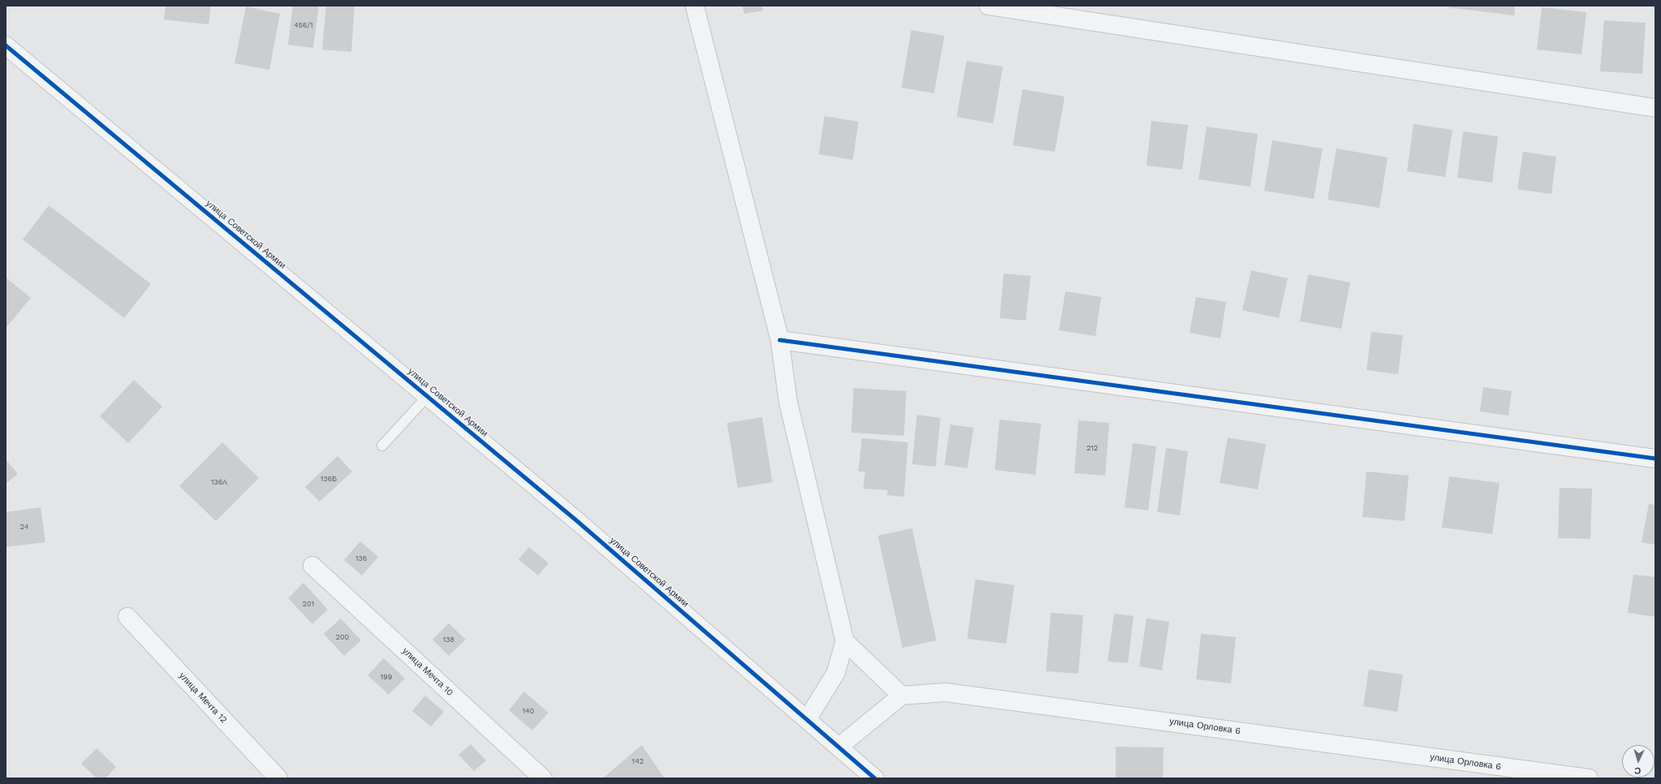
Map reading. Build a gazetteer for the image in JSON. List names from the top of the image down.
{
  "streets": {
    "street": [
      "улица Советской Армии",
      "улица Мечта 10",
      "улица Мечта 12",
      "улица Орловка 6"
    ]
  },
  "house_numbers": [
    "456/1",
    "212",
    "136Б",
    "136А",
    "24",
    "136",
    "201",
    "200",
    "138",
    "199",
    "140",
    "142"
  ],
  "north": "bottom"
}
